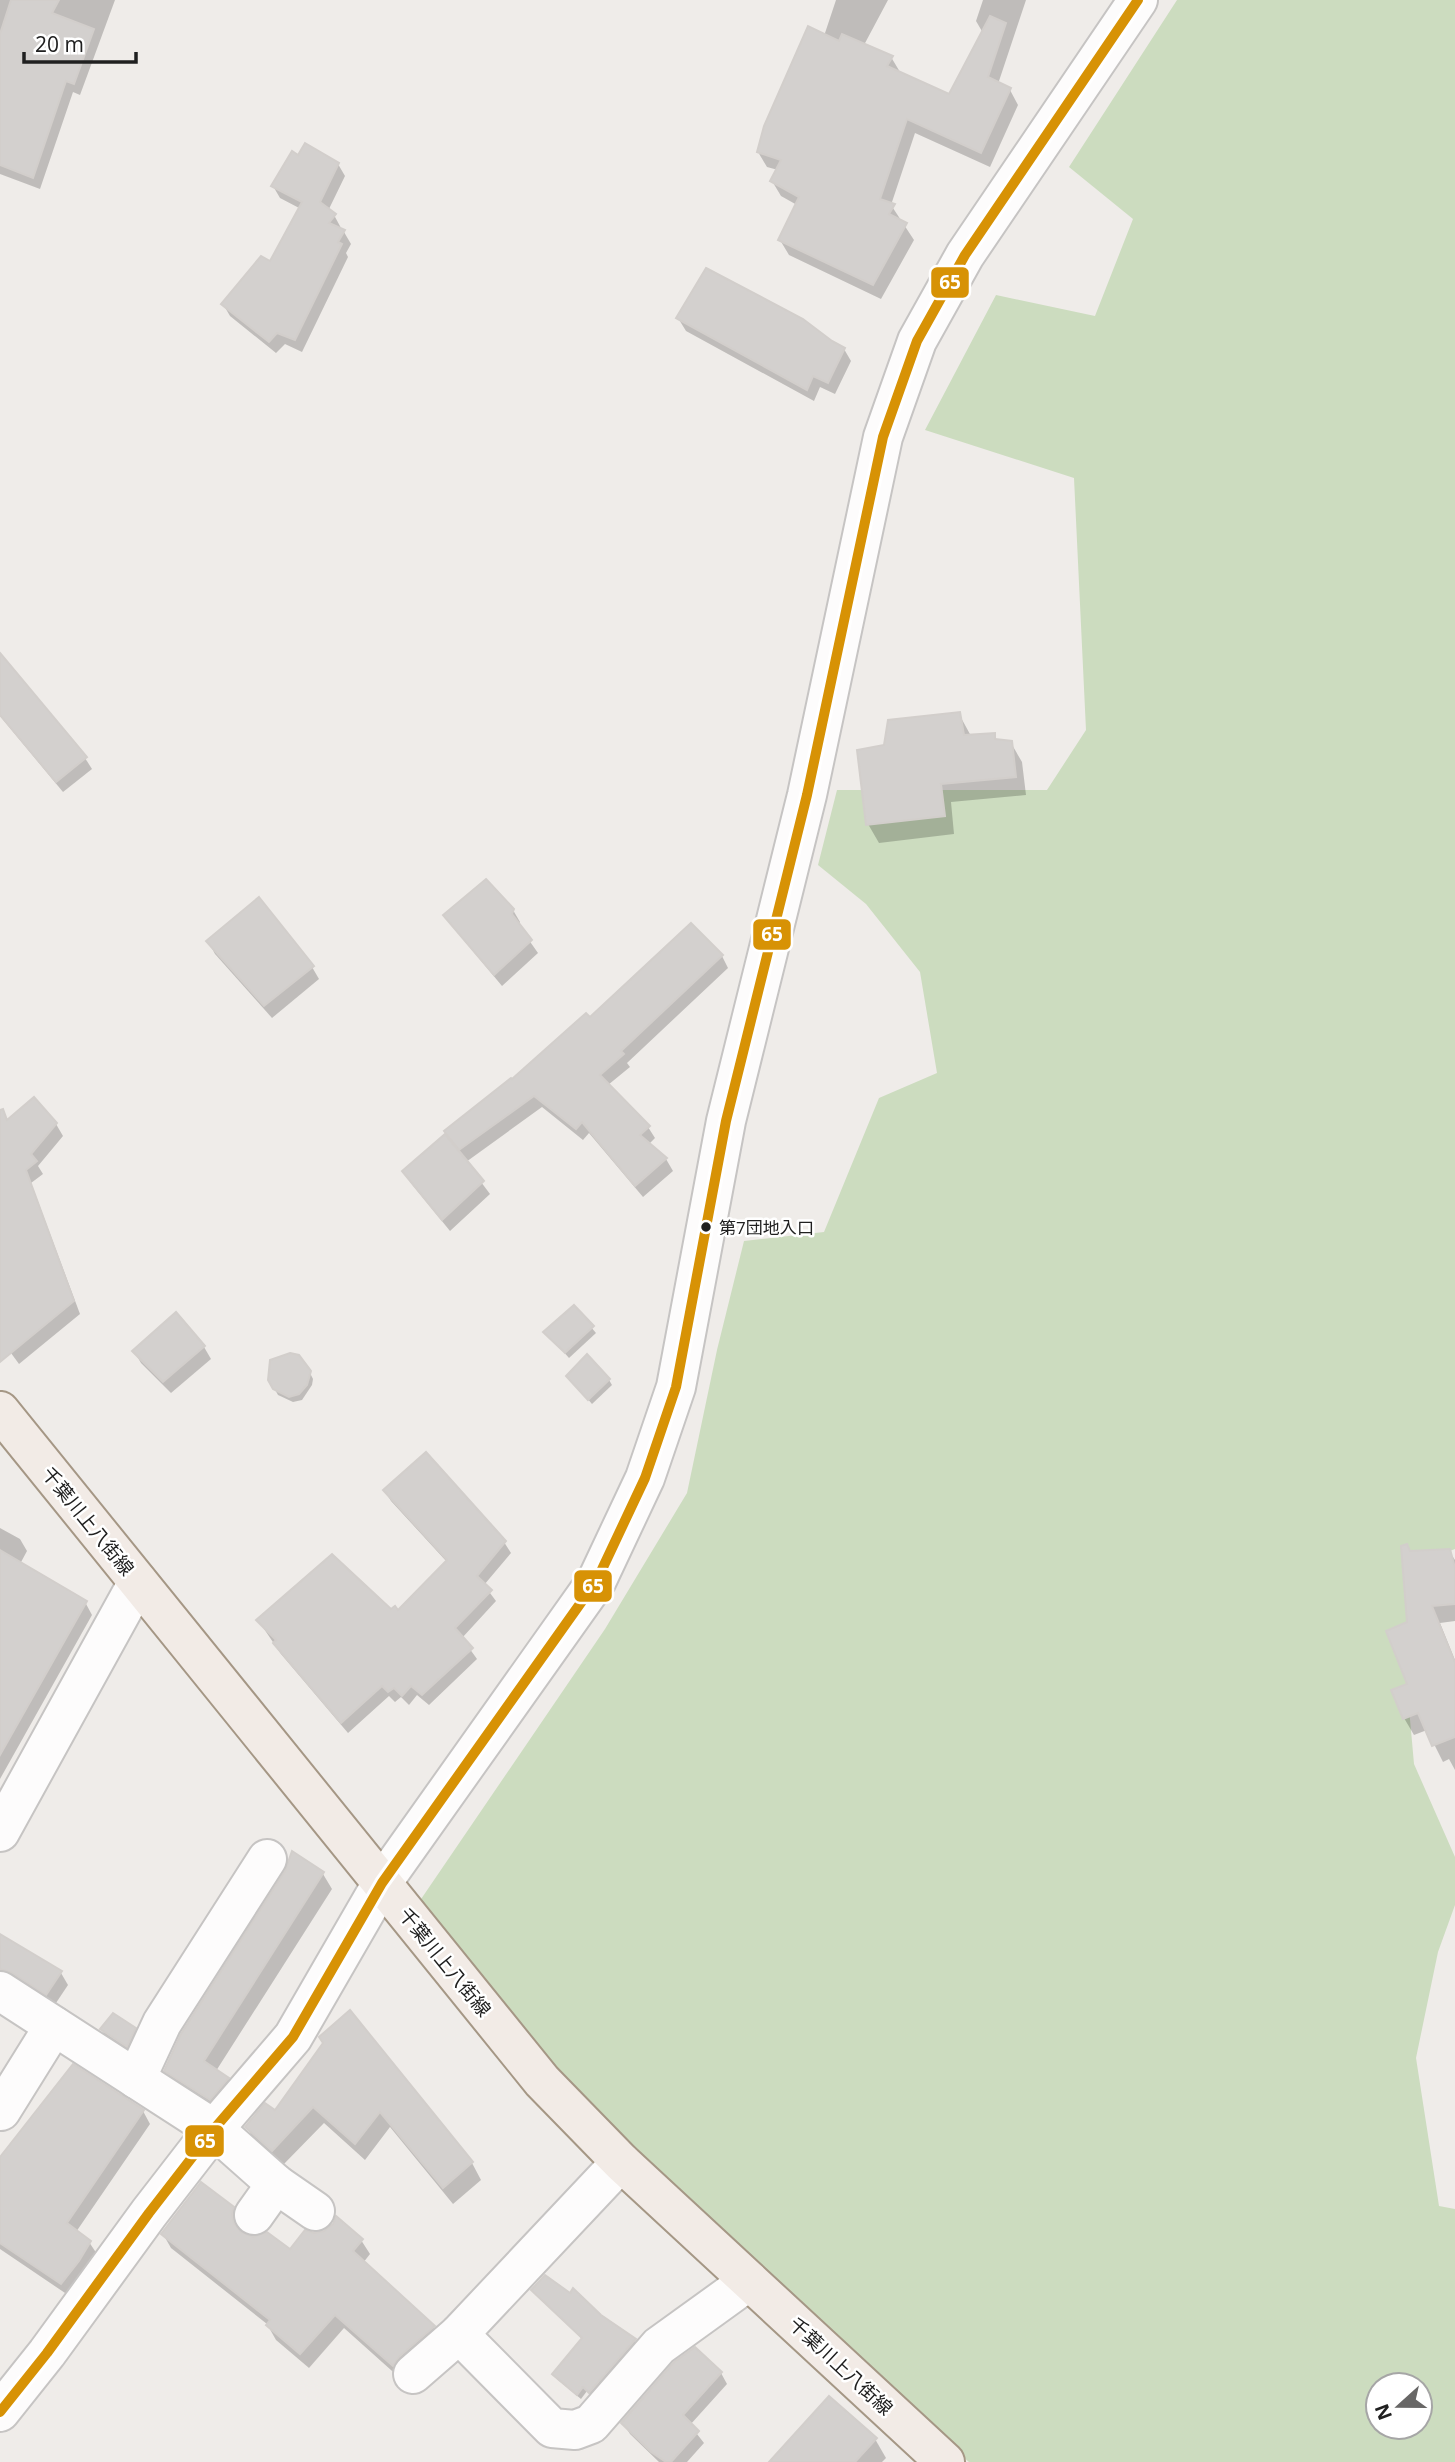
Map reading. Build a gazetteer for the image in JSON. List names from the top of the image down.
{
  "streets": {
    "main road": ["千葉川上八街線"]
  },
  "places": ["第7団地入口"],
  "lines": ["transit line 65"],
  "scale_bar": "20 m",
  "north": "left"
}
